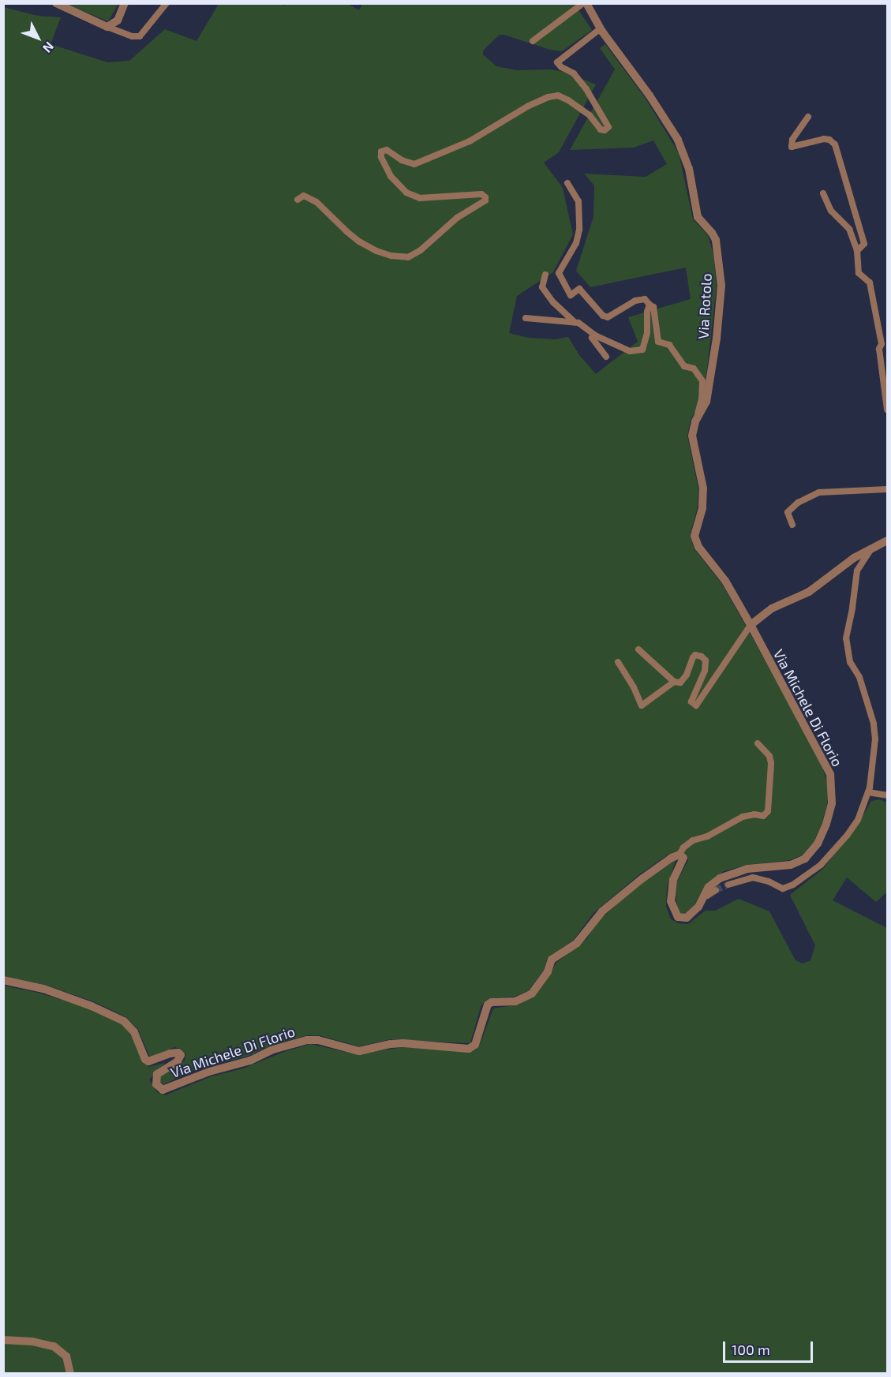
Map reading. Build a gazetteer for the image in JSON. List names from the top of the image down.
{
  "streets": {
    "street": ["Via Rotolo", "Via Michele Di Florio"]
  },
  "crossings": [
    ["Via Rotolo", "Via Michele Di Florio"]
  ],
  "scale_bar": "100 m",
  "north": "bottom right"
}
